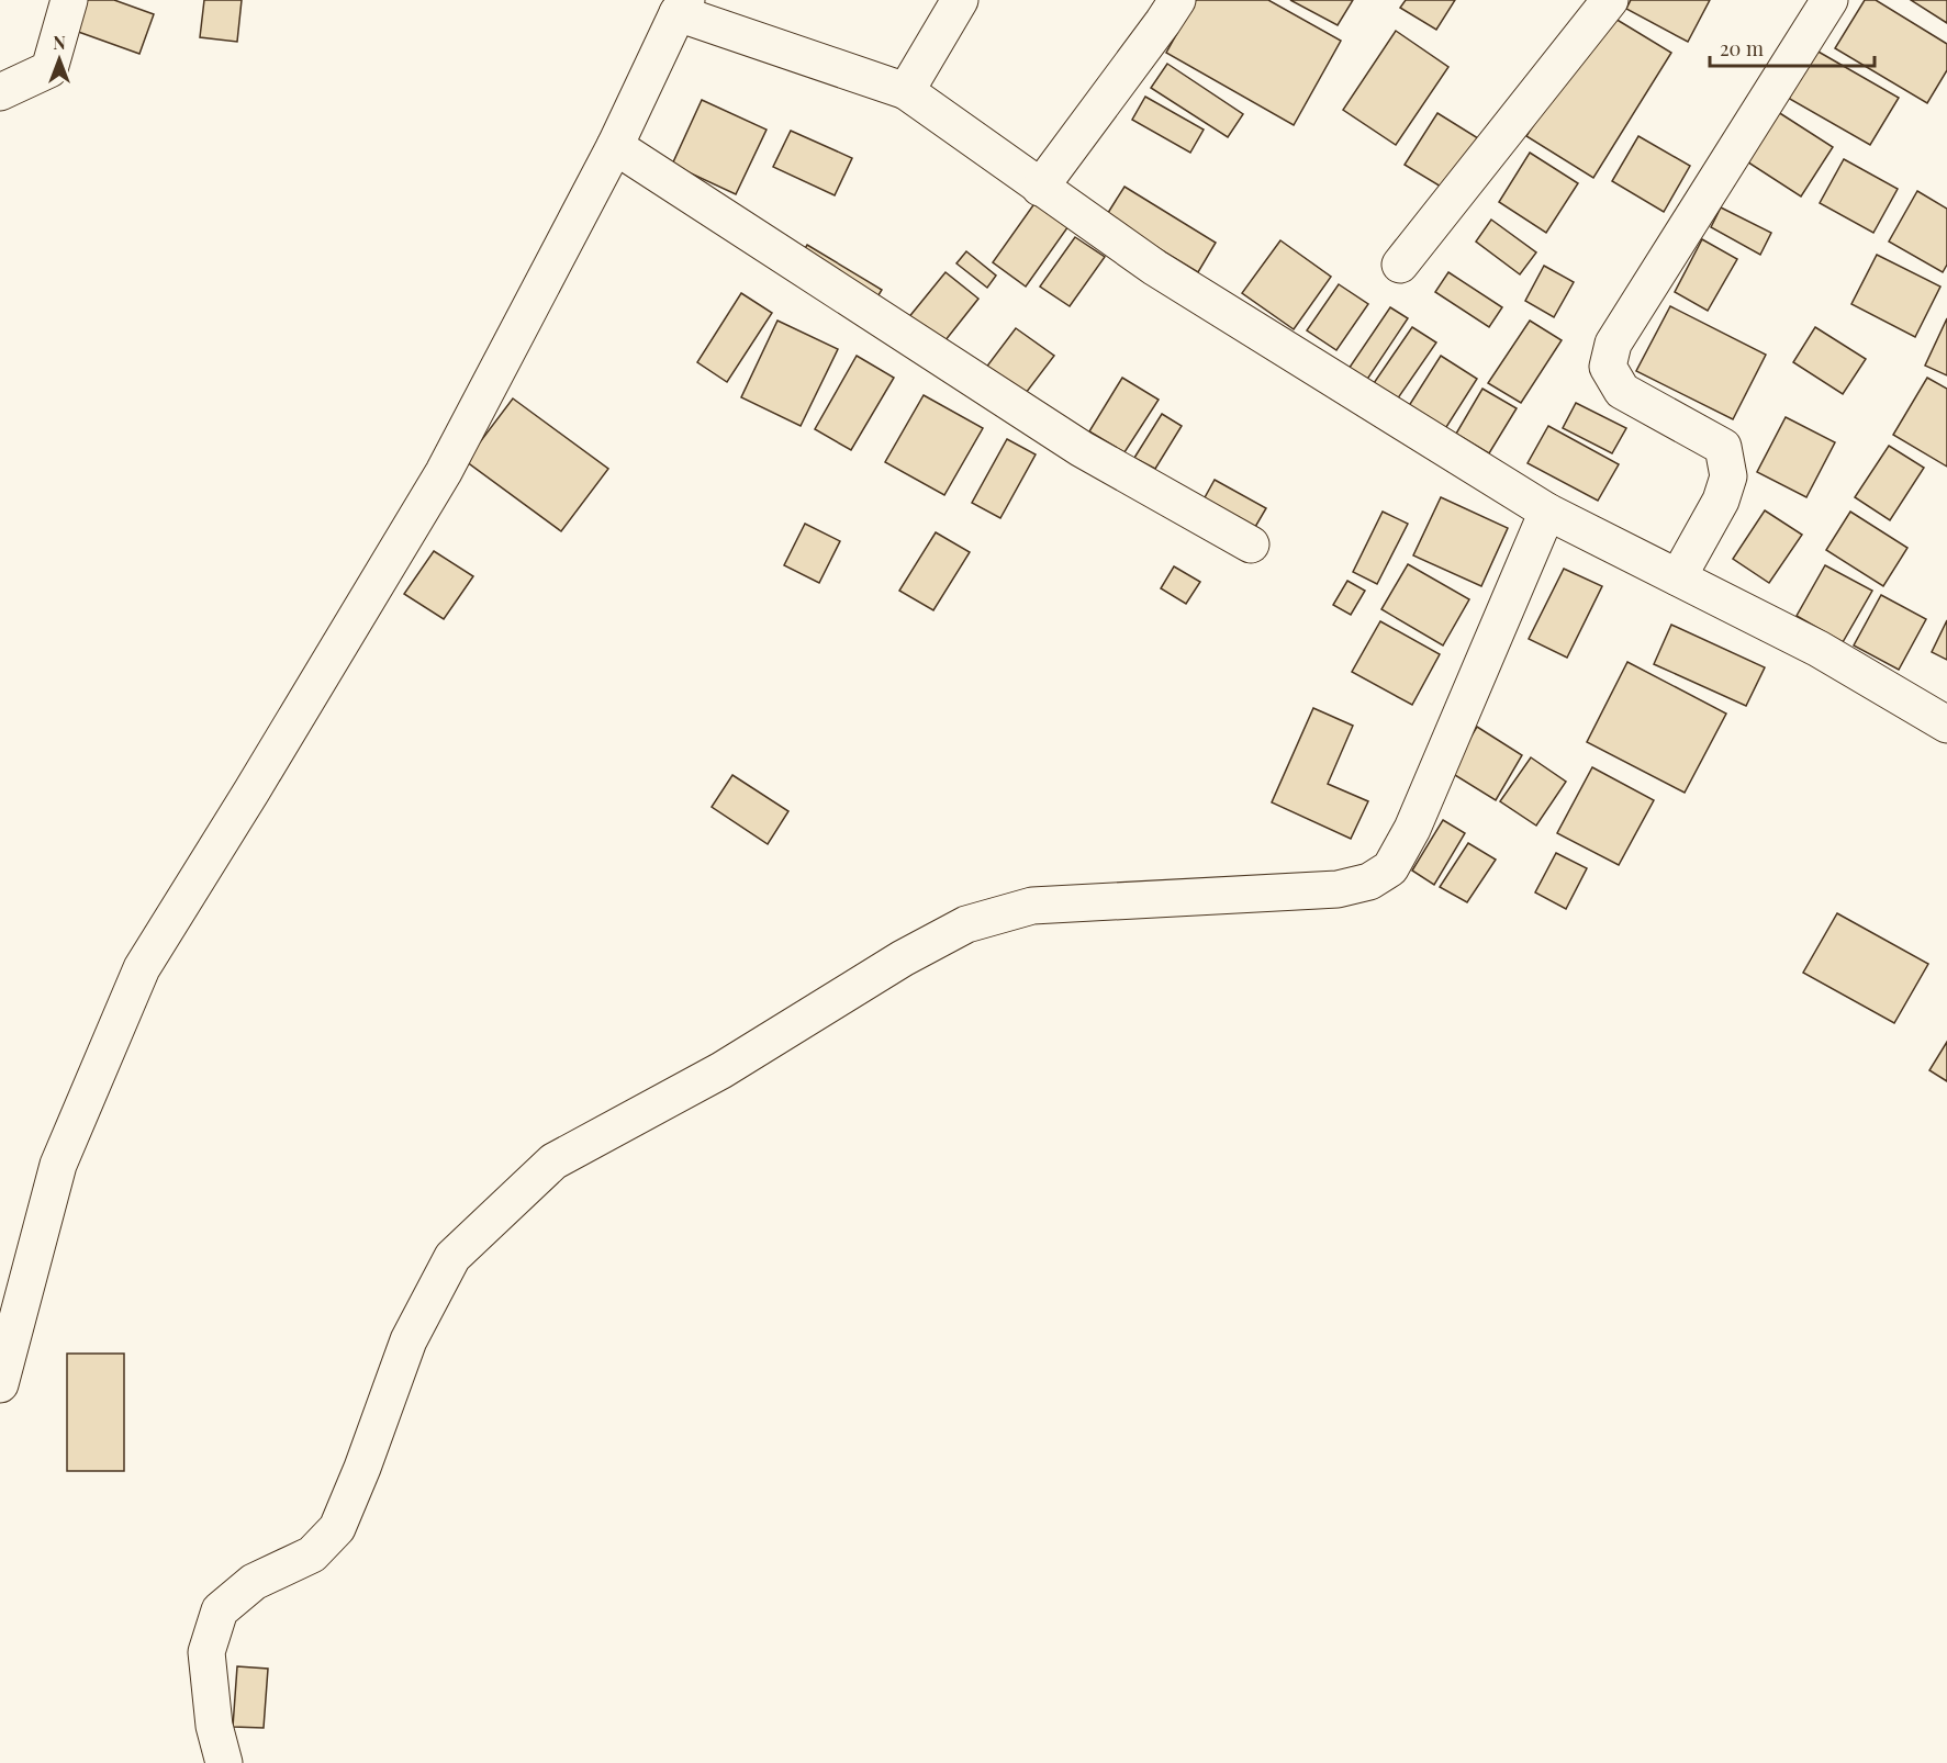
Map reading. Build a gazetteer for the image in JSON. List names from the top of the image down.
{
  "scale_bar": "20 m",
  "north": "top"
}
